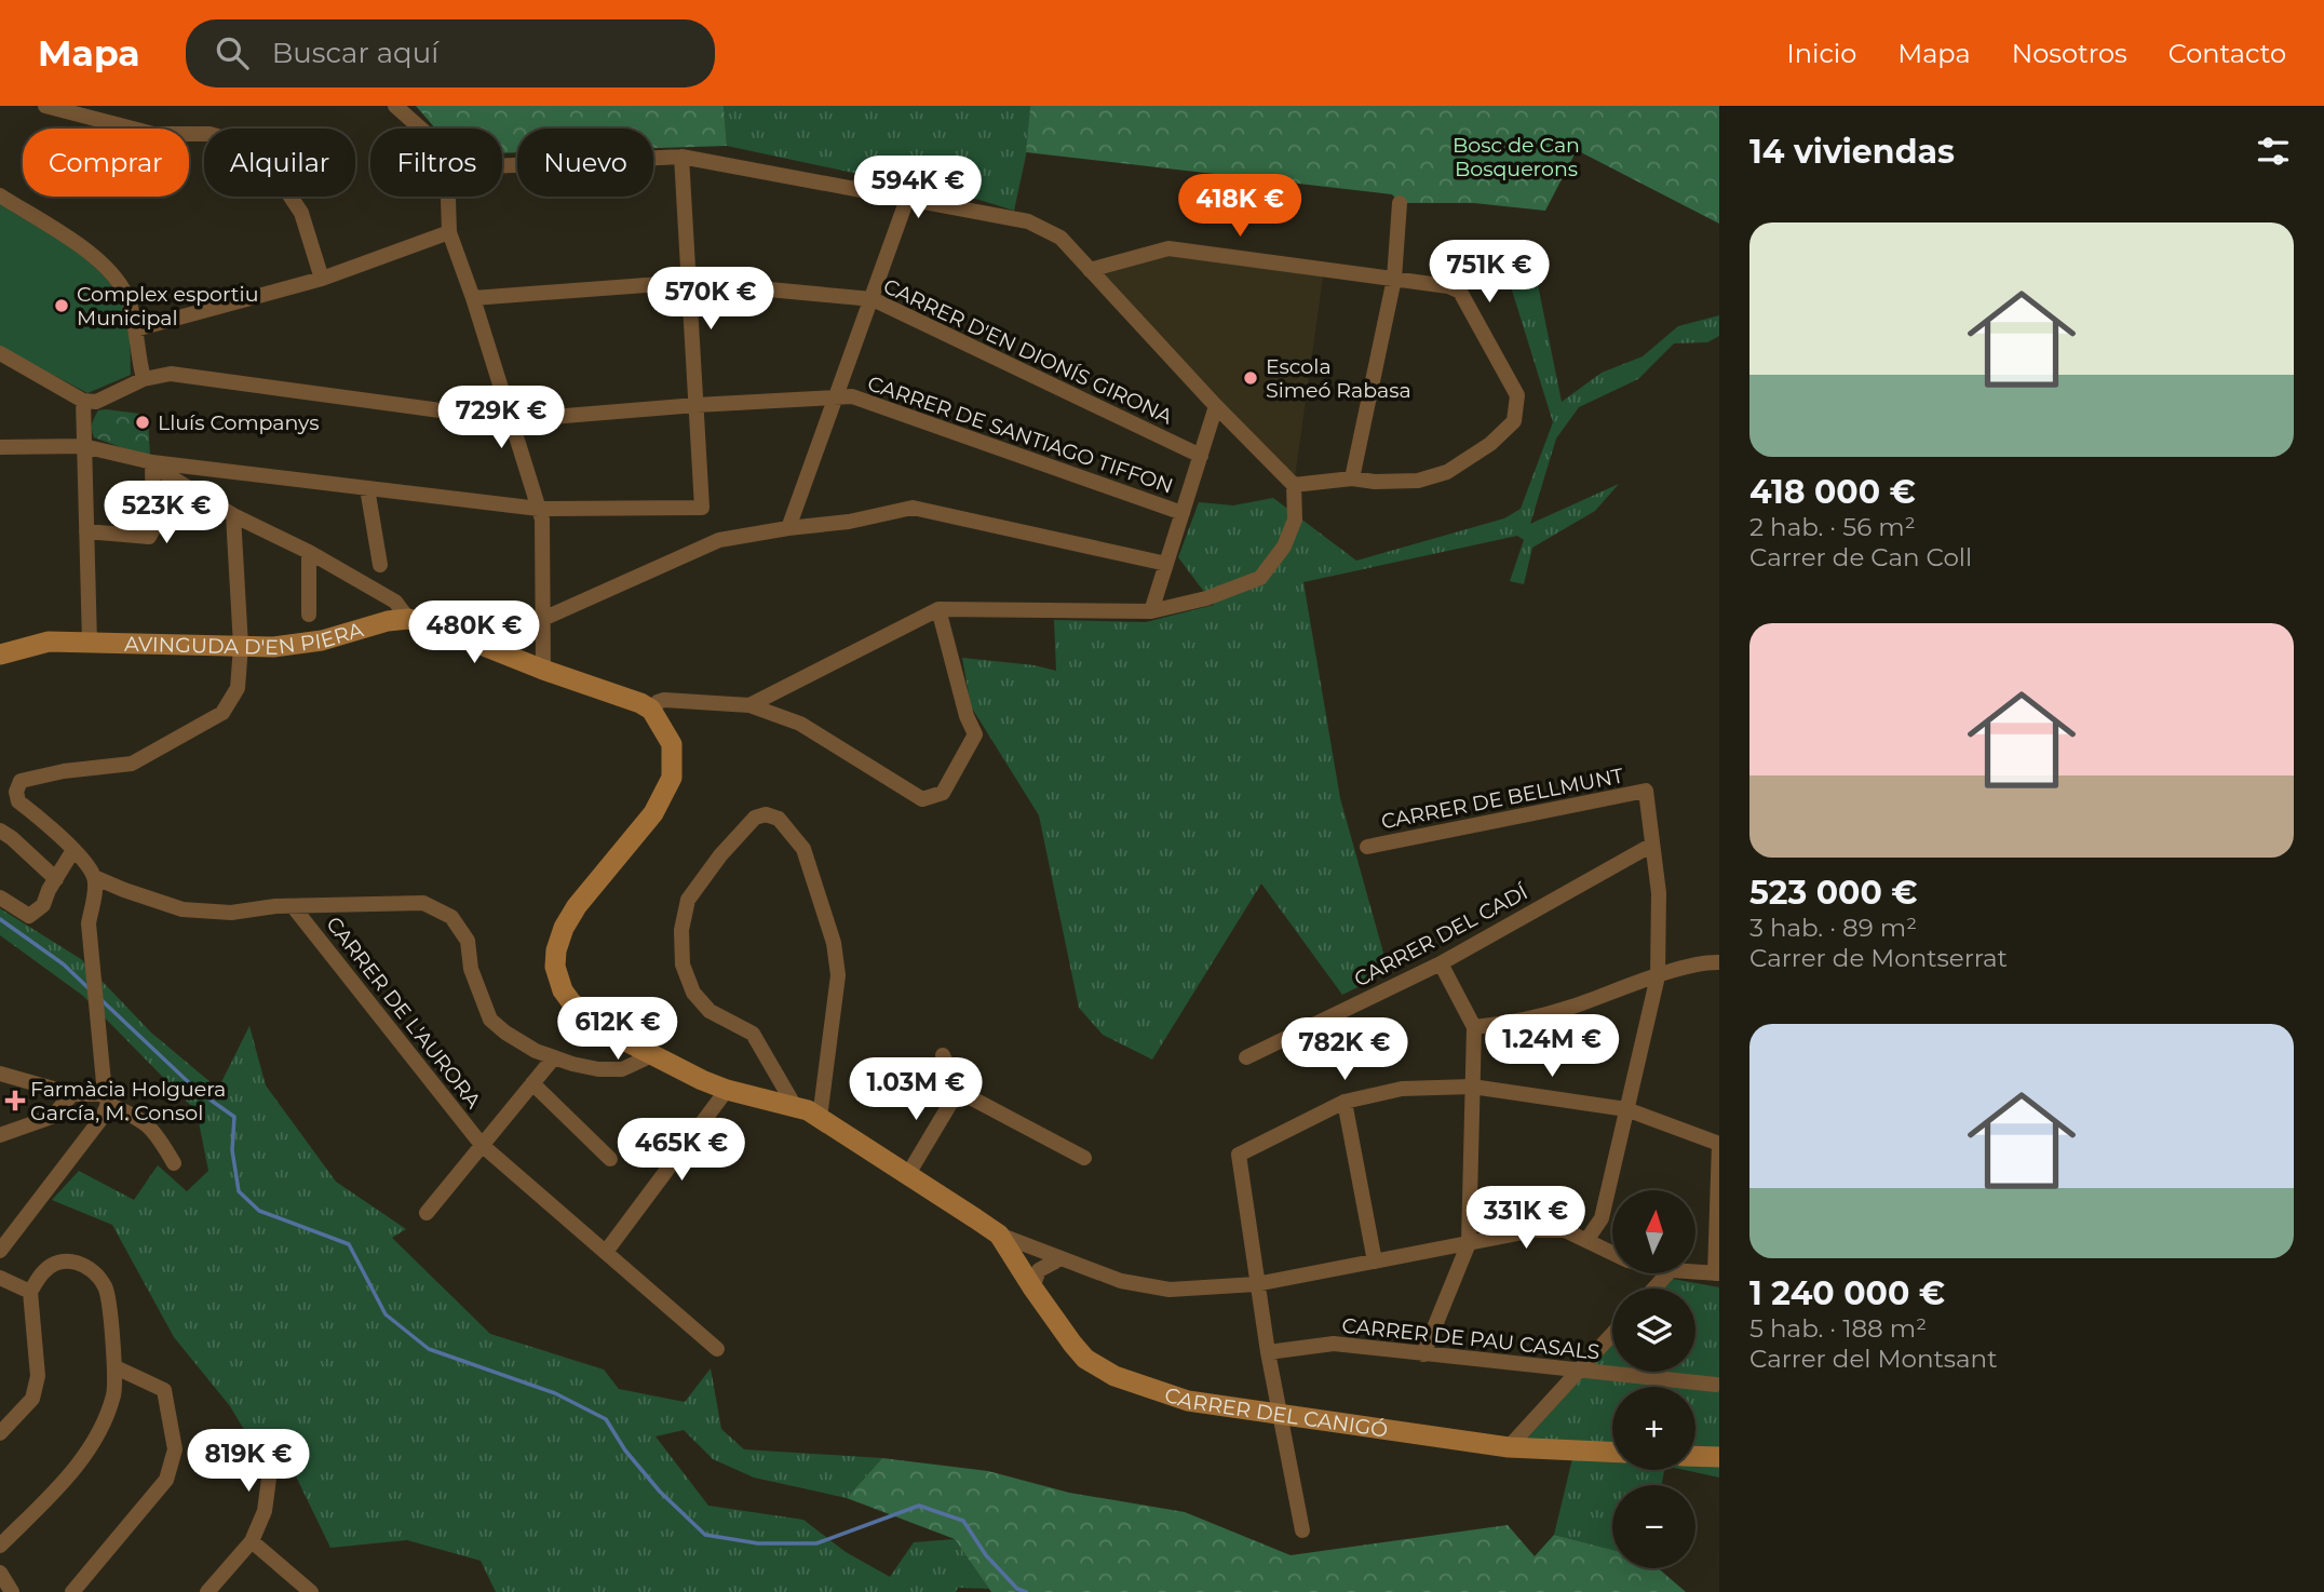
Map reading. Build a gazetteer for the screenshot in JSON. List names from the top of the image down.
{
  "streets": {
    "street": [
      "CARRER D'EN DIONÍS GIRONA",
      "CARRER DE SANTIAGO TIFFON",
      "AVINGUDA D'EN PIERA",
      "CARRER DE BELLMUNT",
      "CARRER DEL CADÍ",
      "CARRER DE L'AURORA",
      "CARRER DE PAU CASALS",
      "CARRER DEL CANIGÓ"
    ]
  },
  "crossings": [
    ["CARRER DE BELLMUNT", "CARRER DEL CADÍ"]
  ],
  "parks": ["Bosc de Can Bosquerons"],
  "places": {
    "other": ["Complex esportiu Municipal", "Escola Simeó Rabasa", "Lluís Companys"],
    "health": ["Farmàcia Holguera García, M. Consol"]
  },
  "north": "top",
  "page": {
    "header": "Mapa",
    "search": "Buscar aquí",
    "nav": [
      "Inicio",
      "Mapa",
      "Nosotros",
      "Contacto"
    ],
    "heading": "14 viviendas",
    "chip": [
      "Comprar",
      "Alquilar",
      "Filtros",
      "Nuevo"
    ],
    "price": [
      "594K €",
      "418K €",
      "751K €",
      "570K €",
      "729K €",
      "523K €",
      "480K €",
      "612K €",
      "1.24M €",
      "782K €",
      "1.03M €",
      "465K €",
      "331K €",
      "819K €"
    ],
    "list": [
      {
        "name": "418 000 €",
        "note": "2 hab. · 56 m² · Carrer de Can Coll"
      },
      {
        "name": "523 000 €",
        "note": "3 hab. · 89 m² · Carrer de Montserrat"
      },
      {
        "name": "1 240 000 €",
        "note": "5 hab. · 188 m² · Carrer del Montsant"
      }
    ],
    "map_buttons": ["+", "−"]
  }
}
